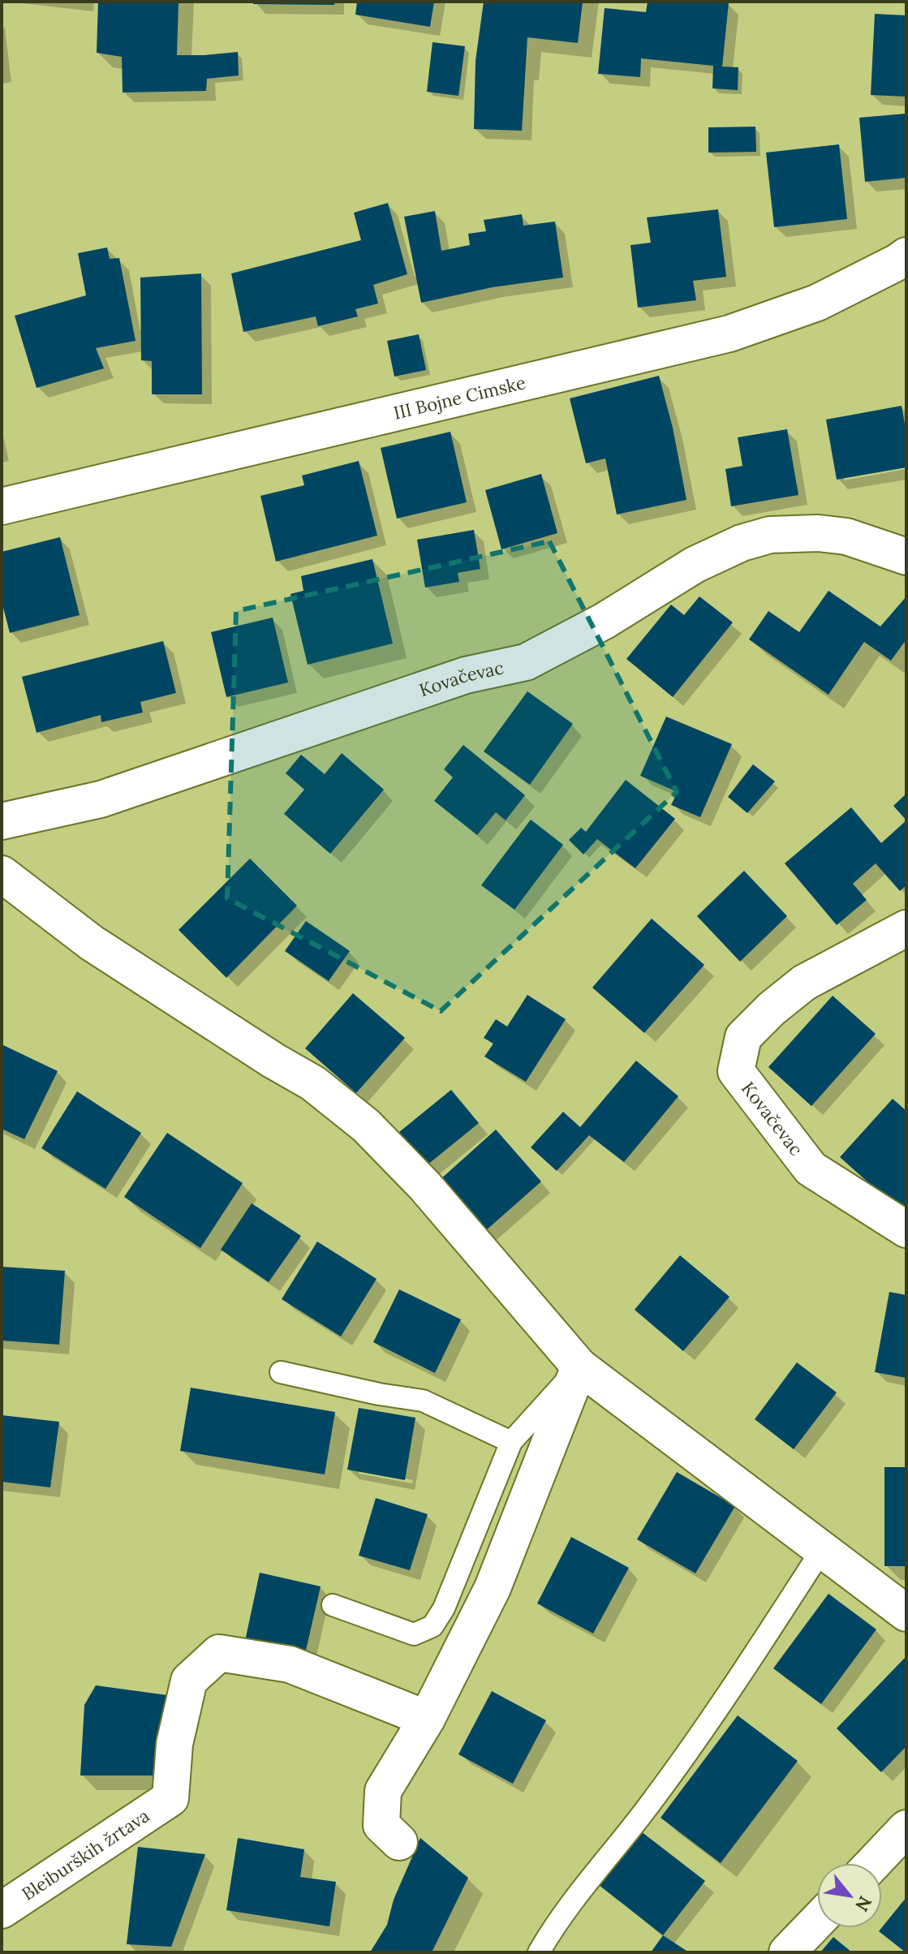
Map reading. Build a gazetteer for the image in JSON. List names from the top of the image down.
{
  "streets": {
    "street": ["III Bojne Cimske", "Kovačevac", "Bleiburških žrtava"]
  },
  "north": "bottom right"
}
